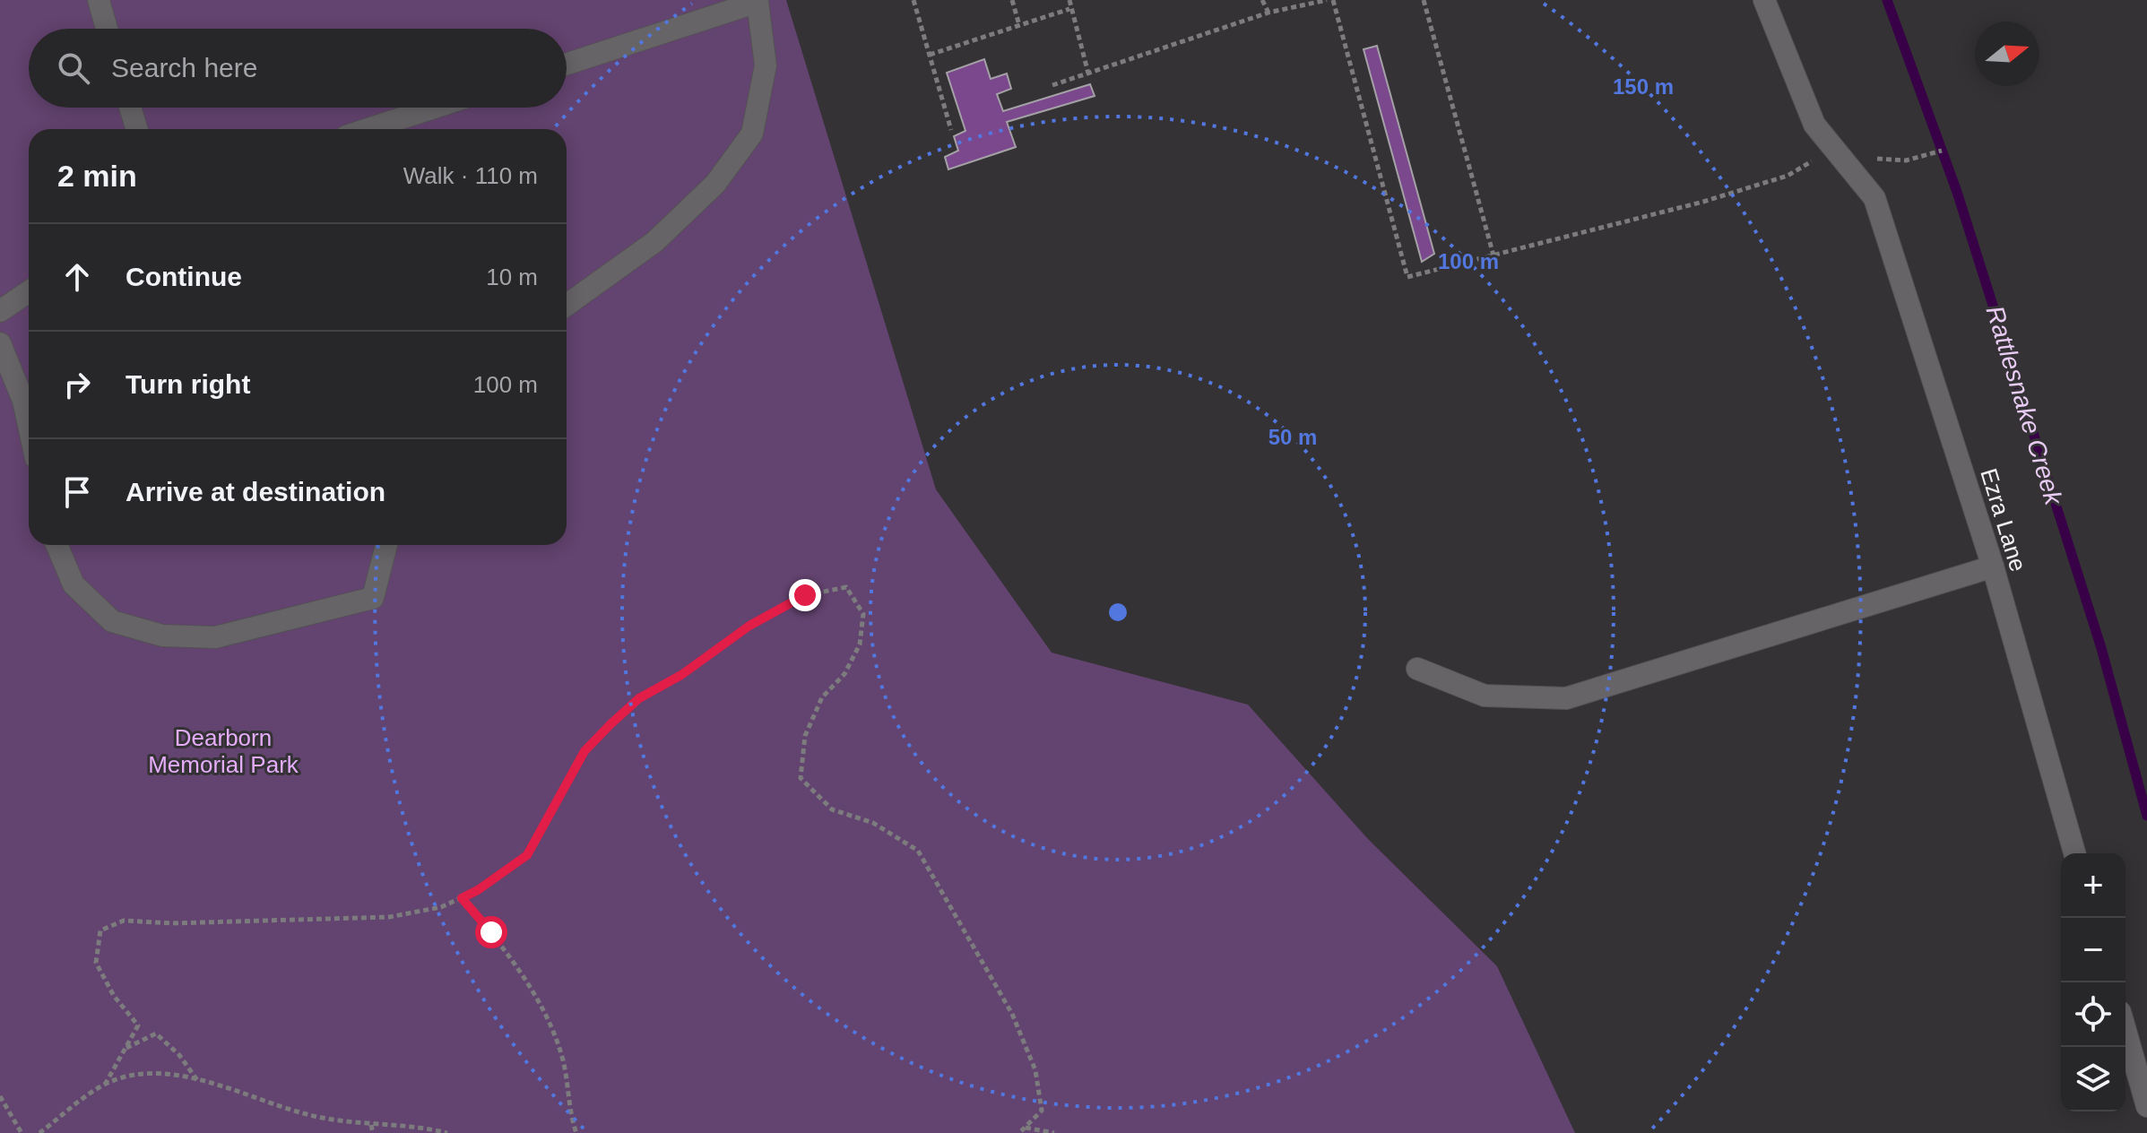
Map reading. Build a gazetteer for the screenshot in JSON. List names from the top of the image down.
{
  "streets": {
    "street": ["Ezra Lane"]
  },
  "water": ["Rattlesnake Creek"],
  "parks": ["Dearborn Memorial Park"],
  "north": "right",
  "page": {
    "search": "Search here",
    "heading": ["2 min", "Walk · 110 m"],
    "list": [
      ["Continue", "10 m"],
      ["Turn right", "100 m"],
      "Arrive at destination"
    ],
    "map_buttons": ["+", "−"]
  },
  "rings": ["150 m", "100 m", "50 m"]
}
